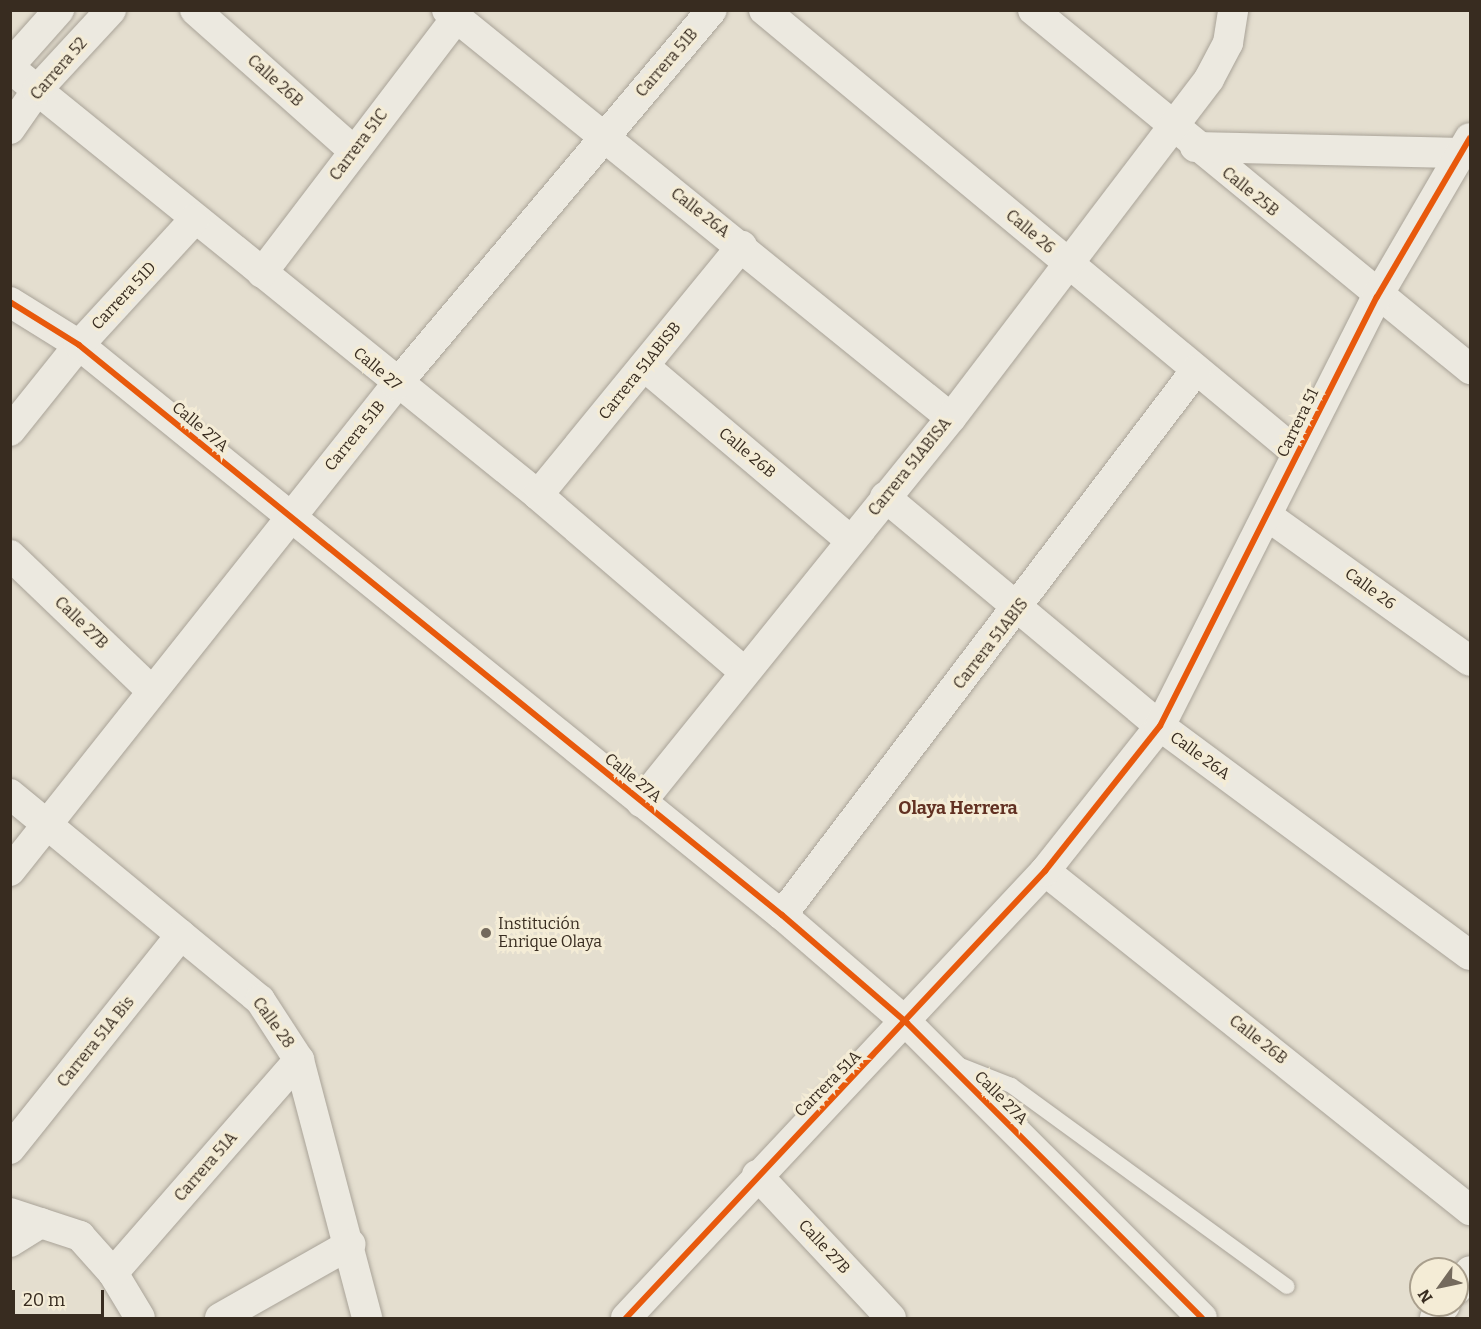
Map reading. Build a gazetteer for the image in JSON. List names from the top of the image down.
{
  "streets": {
    "street": [
      "Carrera 51B",
      "Carrera 52",
      "Calle 26B",
      "Carrera 51C",
      "Calle 25B",
      "Calle 26A",
      "Calle 26",
      "Carrera 51D",
      "Calle 27",
      "Carrera 51ABISB",
      "Carrera 51",
      "Calle 27A",
      "Carrera 51ABISA",
      "Calle 27B",
      "Carrera 51ABIS",
      "Calle 28",
      "Carrera 51A Bis",
      "Carrera 51A"
    ]
  },
  "crossings": [
    ["Carrera 51B", "Calle 26A"],
    ["Carrera 51B", "Calle 27"],
    ["Carrera 51B", "Calle 27A"],
    ["Carrera 51B", "Calle 27B"],
    ["Carrera 51B", "Calle 28"],
    ["Carrera 52", "Calle 27"],
    ["Calle 26B", "Carrera 51C"],
    ["Calle 26B", "Carrera 51ABISB"],
    ["Calle 26B", "Carrera 51ABISA"],
    ["Calle 26B", "Carrera 51A"],
    ["Carrera 51C", "Calle 26A"],
    ["Carrera 51C", "Calle 27"],
    ["Calle 25B", "Carrera 51"],
    ["Calle 25B", "Carrera 51ABISA"],
    ["Calle 26A", "Carrera 51ABISB"],
    ["Calle 26A", "Carrera 51"],
    ["Calle 26A", "Carrera 51ABISA"],
    ["Calle 26A", "Carrera 51ABIS"],
    ["Calle 26A", "Carrera 51A"],
    ["Calle 26", "Carrera 51"],
    ["Calle 26", "Carrera 51ABISA"],
    ["Calle 26", "Carrera 51ABIS"],
    ["Carrera 51D", "Calle 27"],
    ["Carrera 51D", "Calle 27A"],
    ["Calle 27", "Carrera 51ABISB"],
    ["Calle 27", "Carrera 51ABISA"],
    ["Carrera 51", "Carrera 51A"],
    ["Calle 27A", "Carrera 51ABISA"],
    ["Calle 27A", "Carrera 51ABIS"],
    ["Calle 27A", "Carrera 51A"],
    ["Calle 27B", "Carrera 51A"],
    ["Calle 28", "Carrera 51A Bis"],
    ["Calle 28", "Carrera 51A"]
  ],
  "districts": ["Olaya Herrera"],
  "places": ["Institución Enrique Olaya"],
  "scale_bar": "20 m",
  "north": "bottom left"
}
